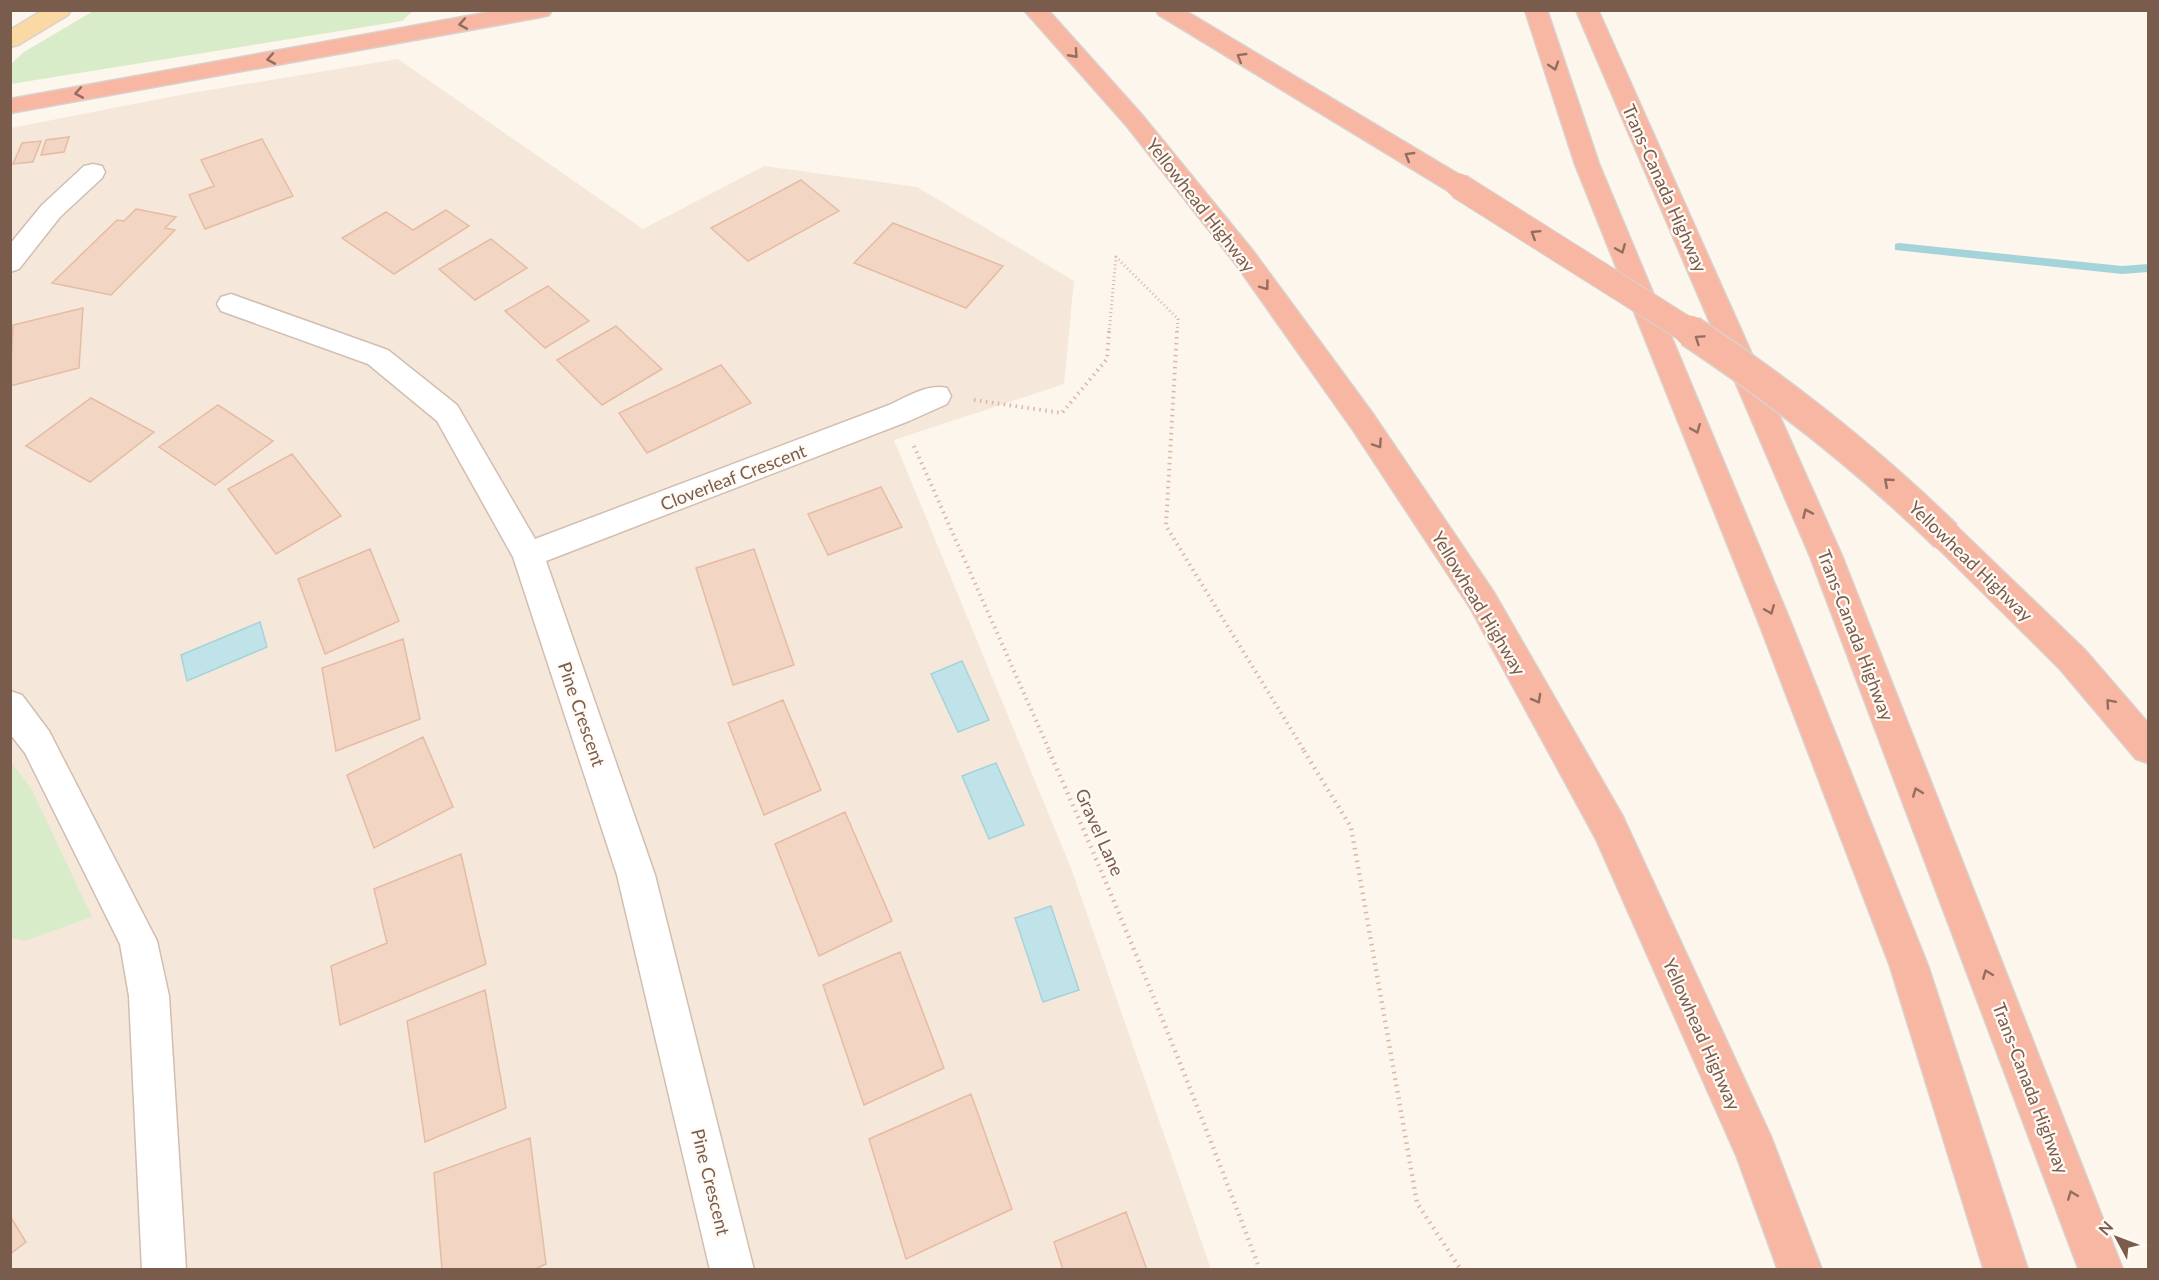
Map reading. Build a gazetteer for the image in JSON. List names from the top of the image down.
{
  "streets": {
    "highway": ["Trans-Canada Highway", "Yellowhead Highway"],
    "street": ["Cloverleaf Crescent", "Pine Crescent"],
    "path": ["Gravel Lane"]
  },
  "crossings": [
    ["Cloverleaf Crescent", "Pine Crescent"],
    ["Cloverleaf Crescent", "Gravel Lane"]
  ],
  "north": "top left"
}
